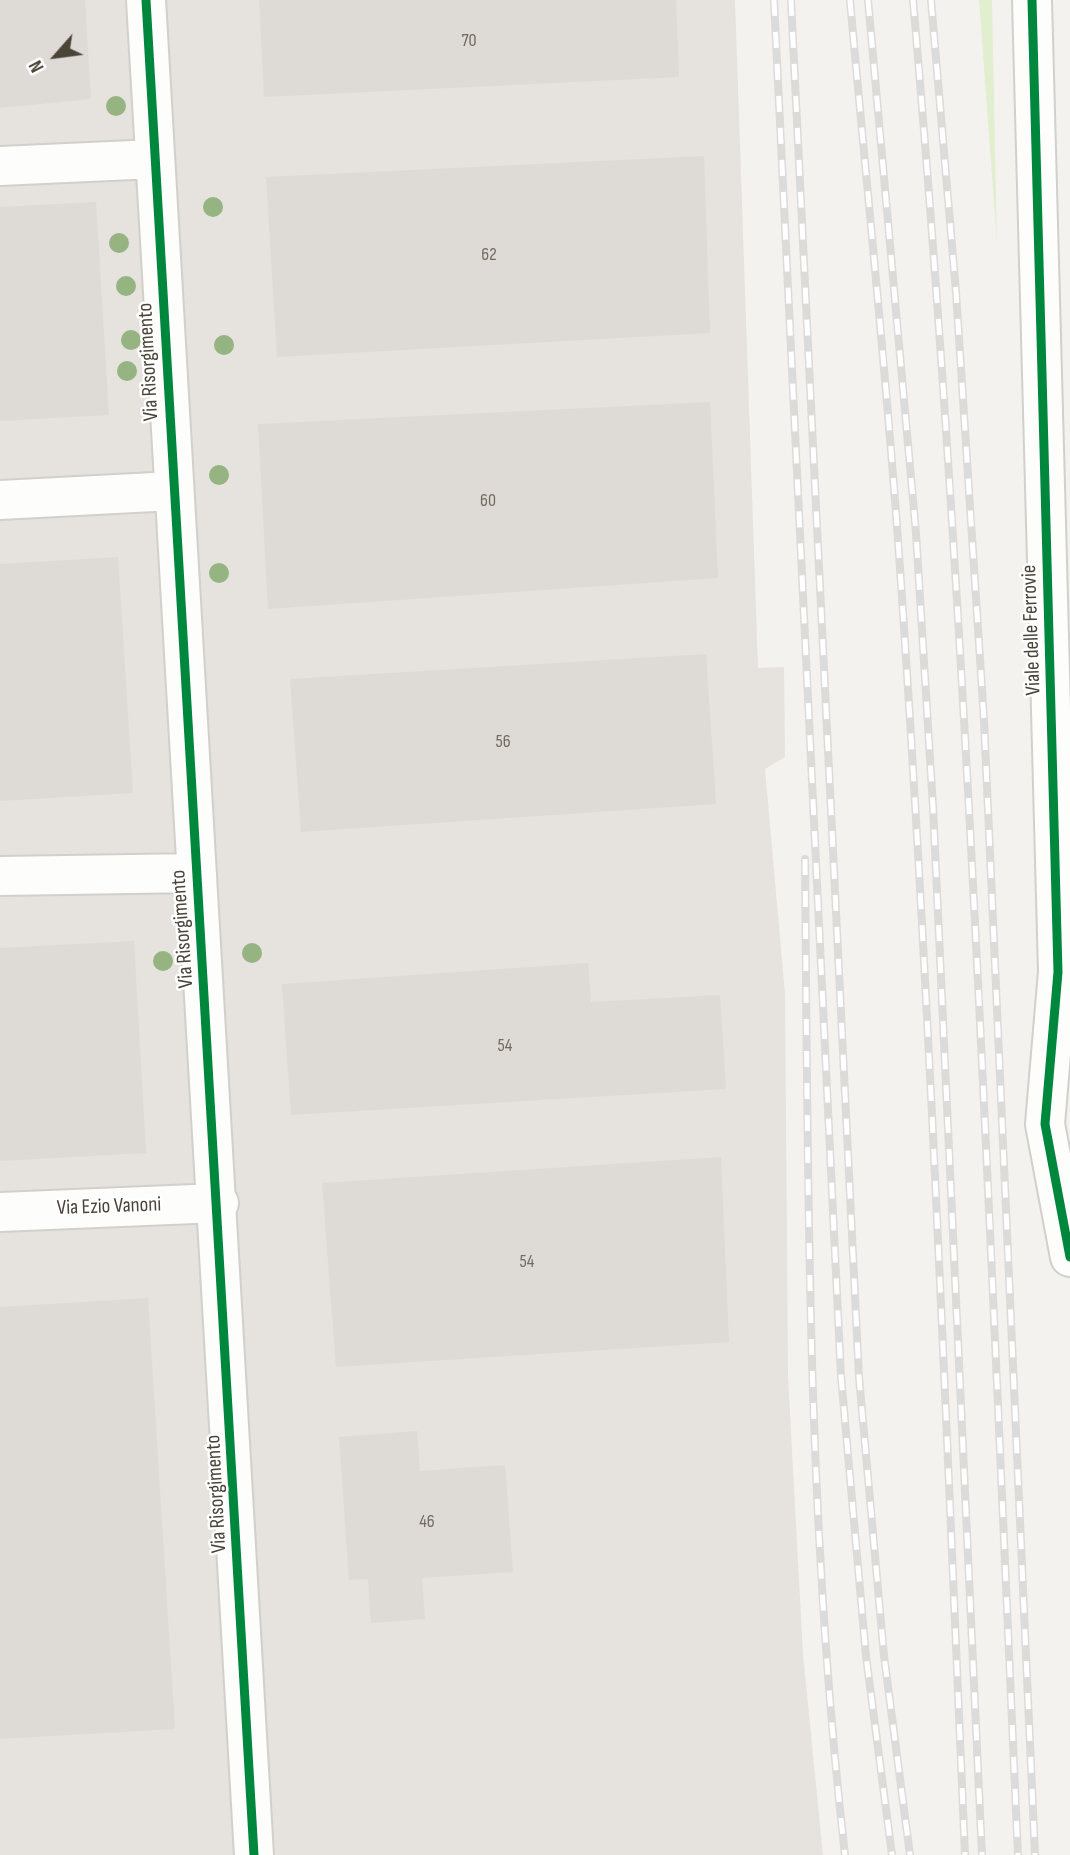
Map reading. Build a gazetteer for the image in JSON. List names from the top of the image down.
{
  "streets": {
    "street": ["Via Risorgimento", "Viale delle Ferrovie", "Via Ezio Vanoni"]
  },
  "crossings": [
    ["Via Risorgimento", "Via Ezio Vanoni"]
  ],
  "house_numbers": [
    "70",
    "62",
    "60",
    "56",
    "54",
    "54",
    "46"
  ],
  "north": "bottom left"
}
